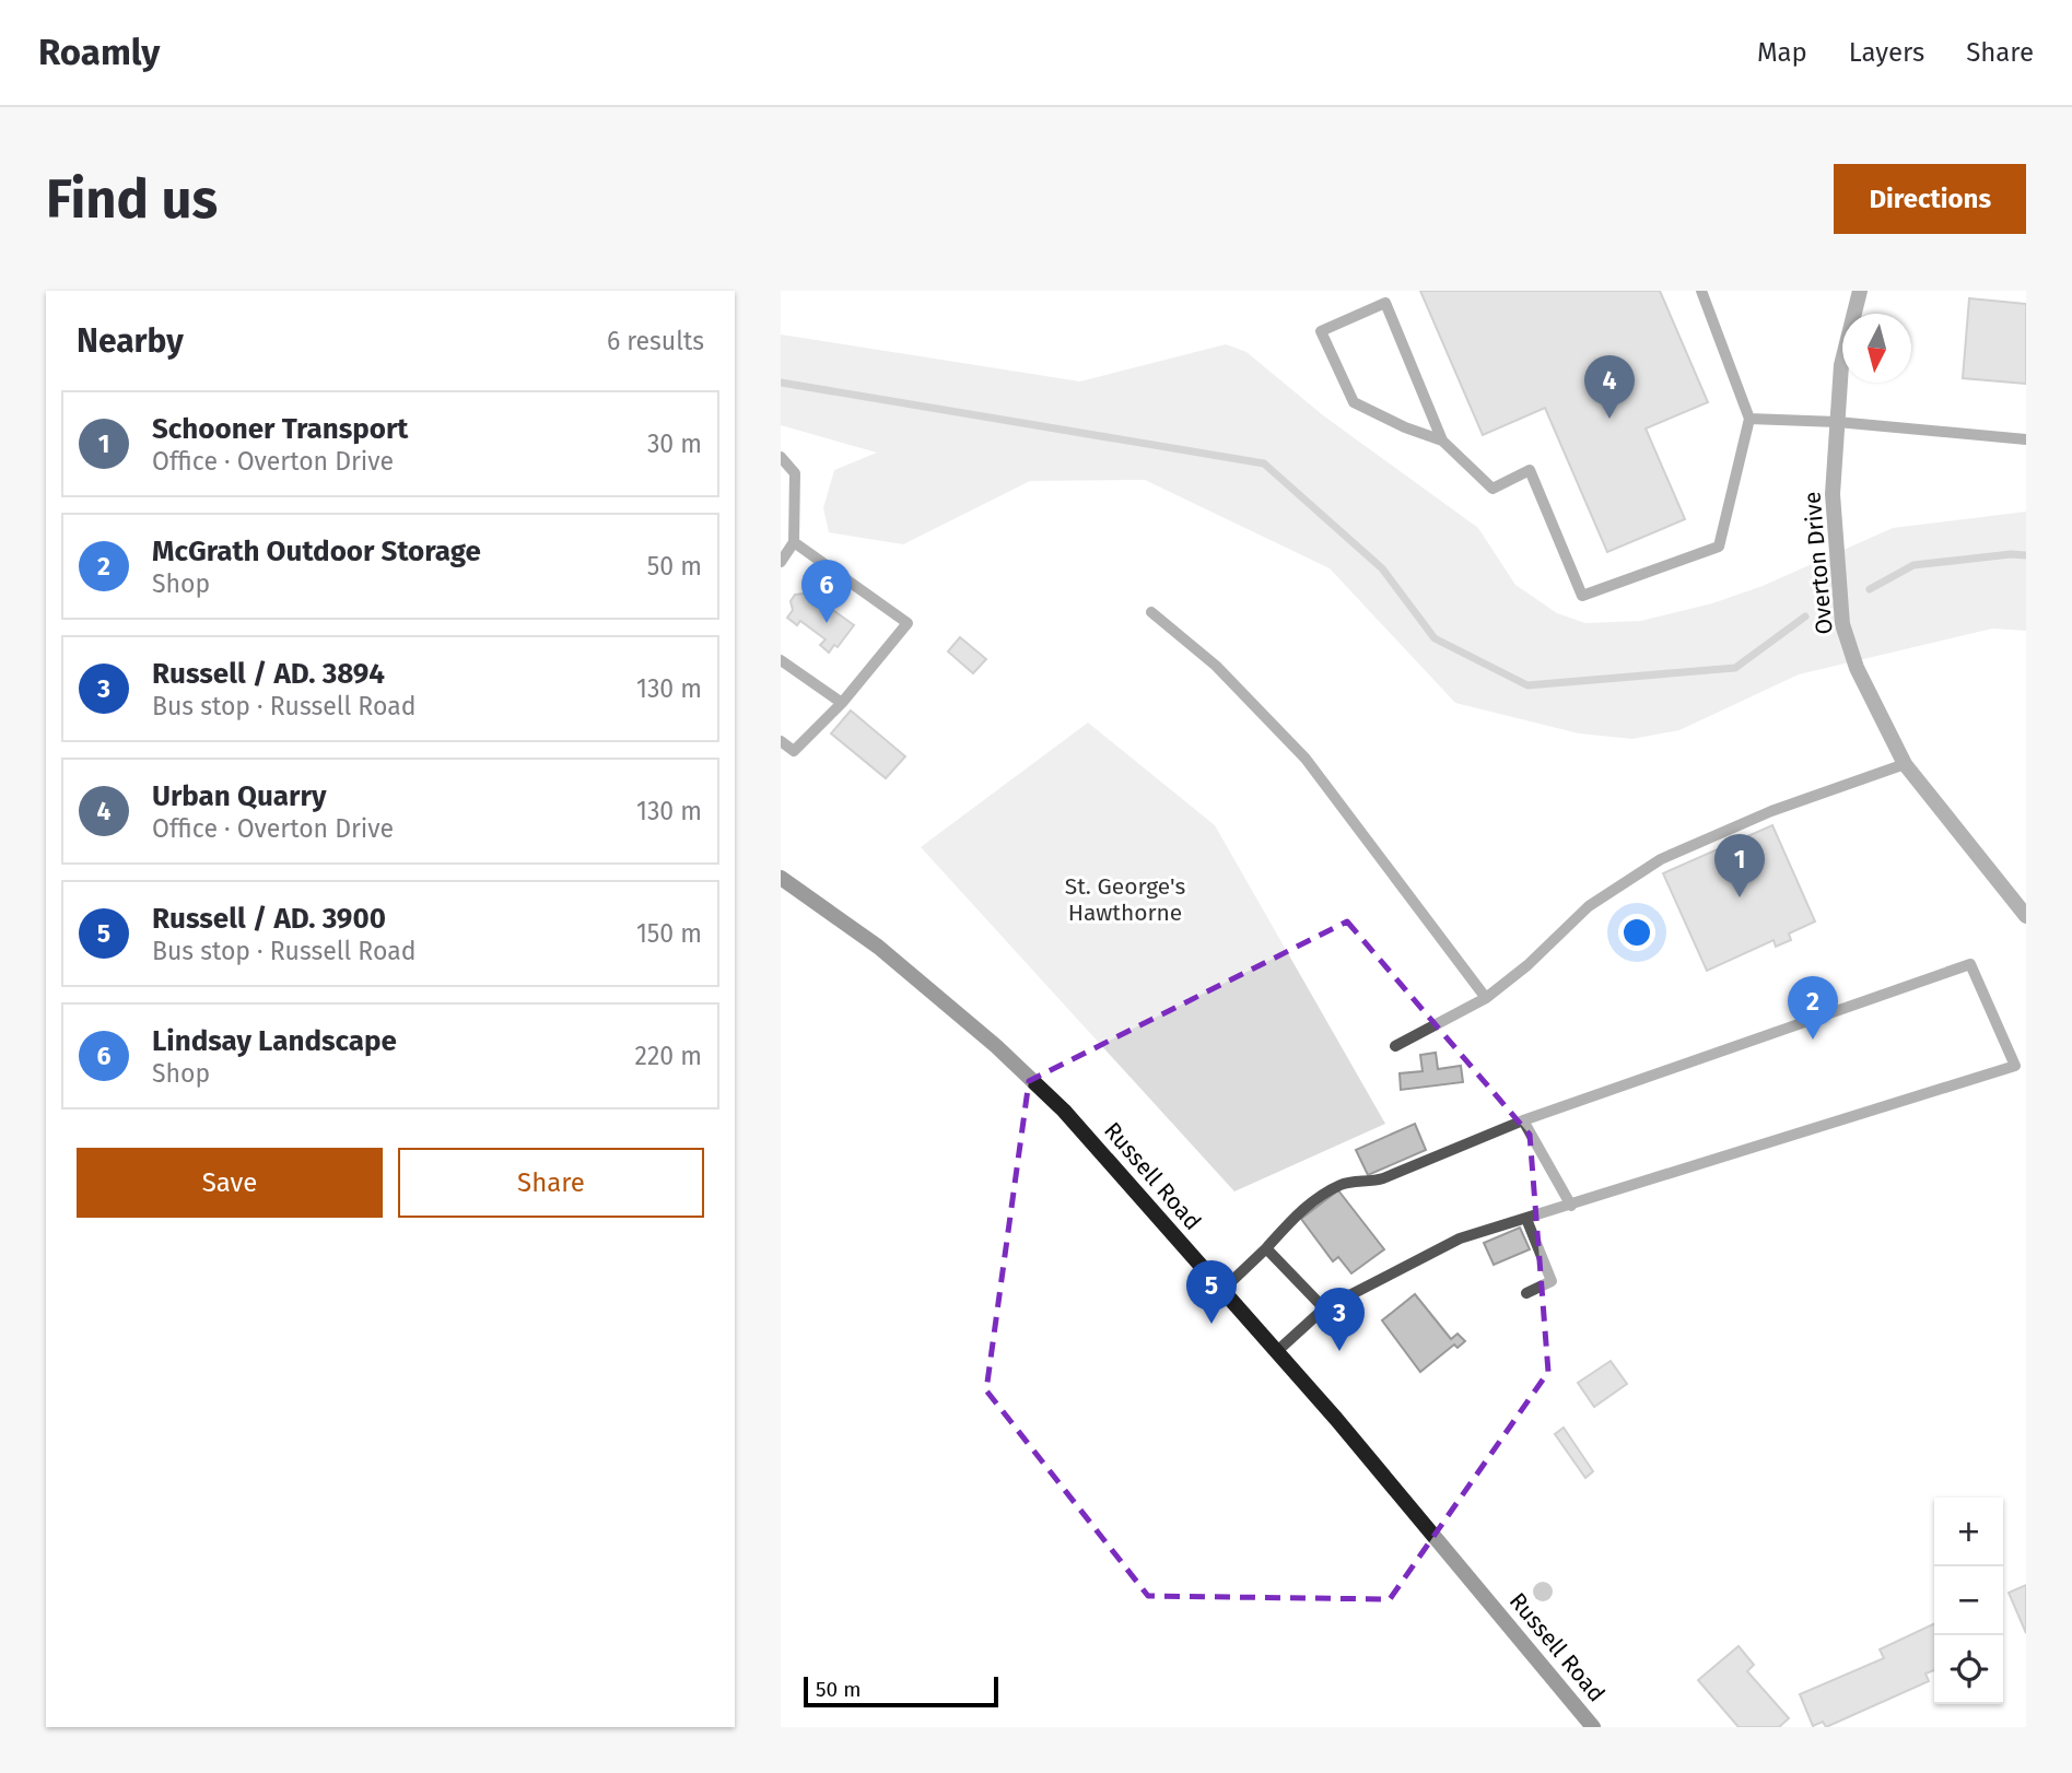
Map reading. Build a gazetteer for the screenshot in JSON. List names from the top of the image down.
{
  "streets": {
    "main road": ["Russell Road"],
    "street": ["Overton Drive"]
  },
  "parks": ["St. George's Hawthorne"],
  "scale_bar": "50 m",
  "north": "bottom",
  "page": {
    "header": "Roamly",
    "nav": ["Map", "Layers", "Share"],
    "buttons": [
      "Directions",
      ["Save", "Share"]
    ],
    "title": "Find us",
    "heading": ["Nearby", "6 results"],
    "pins": [
      "4",
      "6",
      "1",
      "2",
      "5",
      "3"
    ],
    "list": [
      {
        "mark": "1",
        "name": "Schooner Transport",
        "note": "Office · Overton Drive",
        "value": "30 m"
      },
      {
        "mark": "2",
        "name": "McGrath Outdoor Storage",
        "note": "Shop",
        "value": "50 m"
      },
      {
        "mark": "3",
        "name": "Russell / AD. 3894",
        "note": "Bus stop · Russell Road",
        "value": "130 m"
      },
      {
        "mark": "4",
        "name": "Urban Quarry",
        "note": "Office · Overton Drive",
        "value": "130 m"
      },
      {
        "mark": "5",
        "name": "Russell / AD. 3900",
        "note": "Bus stop · Russell Road",
        "value": "150 m"
      },
      {
        "mark": "6",
        "name": "Lindsay Landscape",
        "note": "Shop",
        "value": "220 m"
      }
    ],
    "map_buttons": ["+", "−"],
    "scale": "50 m"
  }
}
